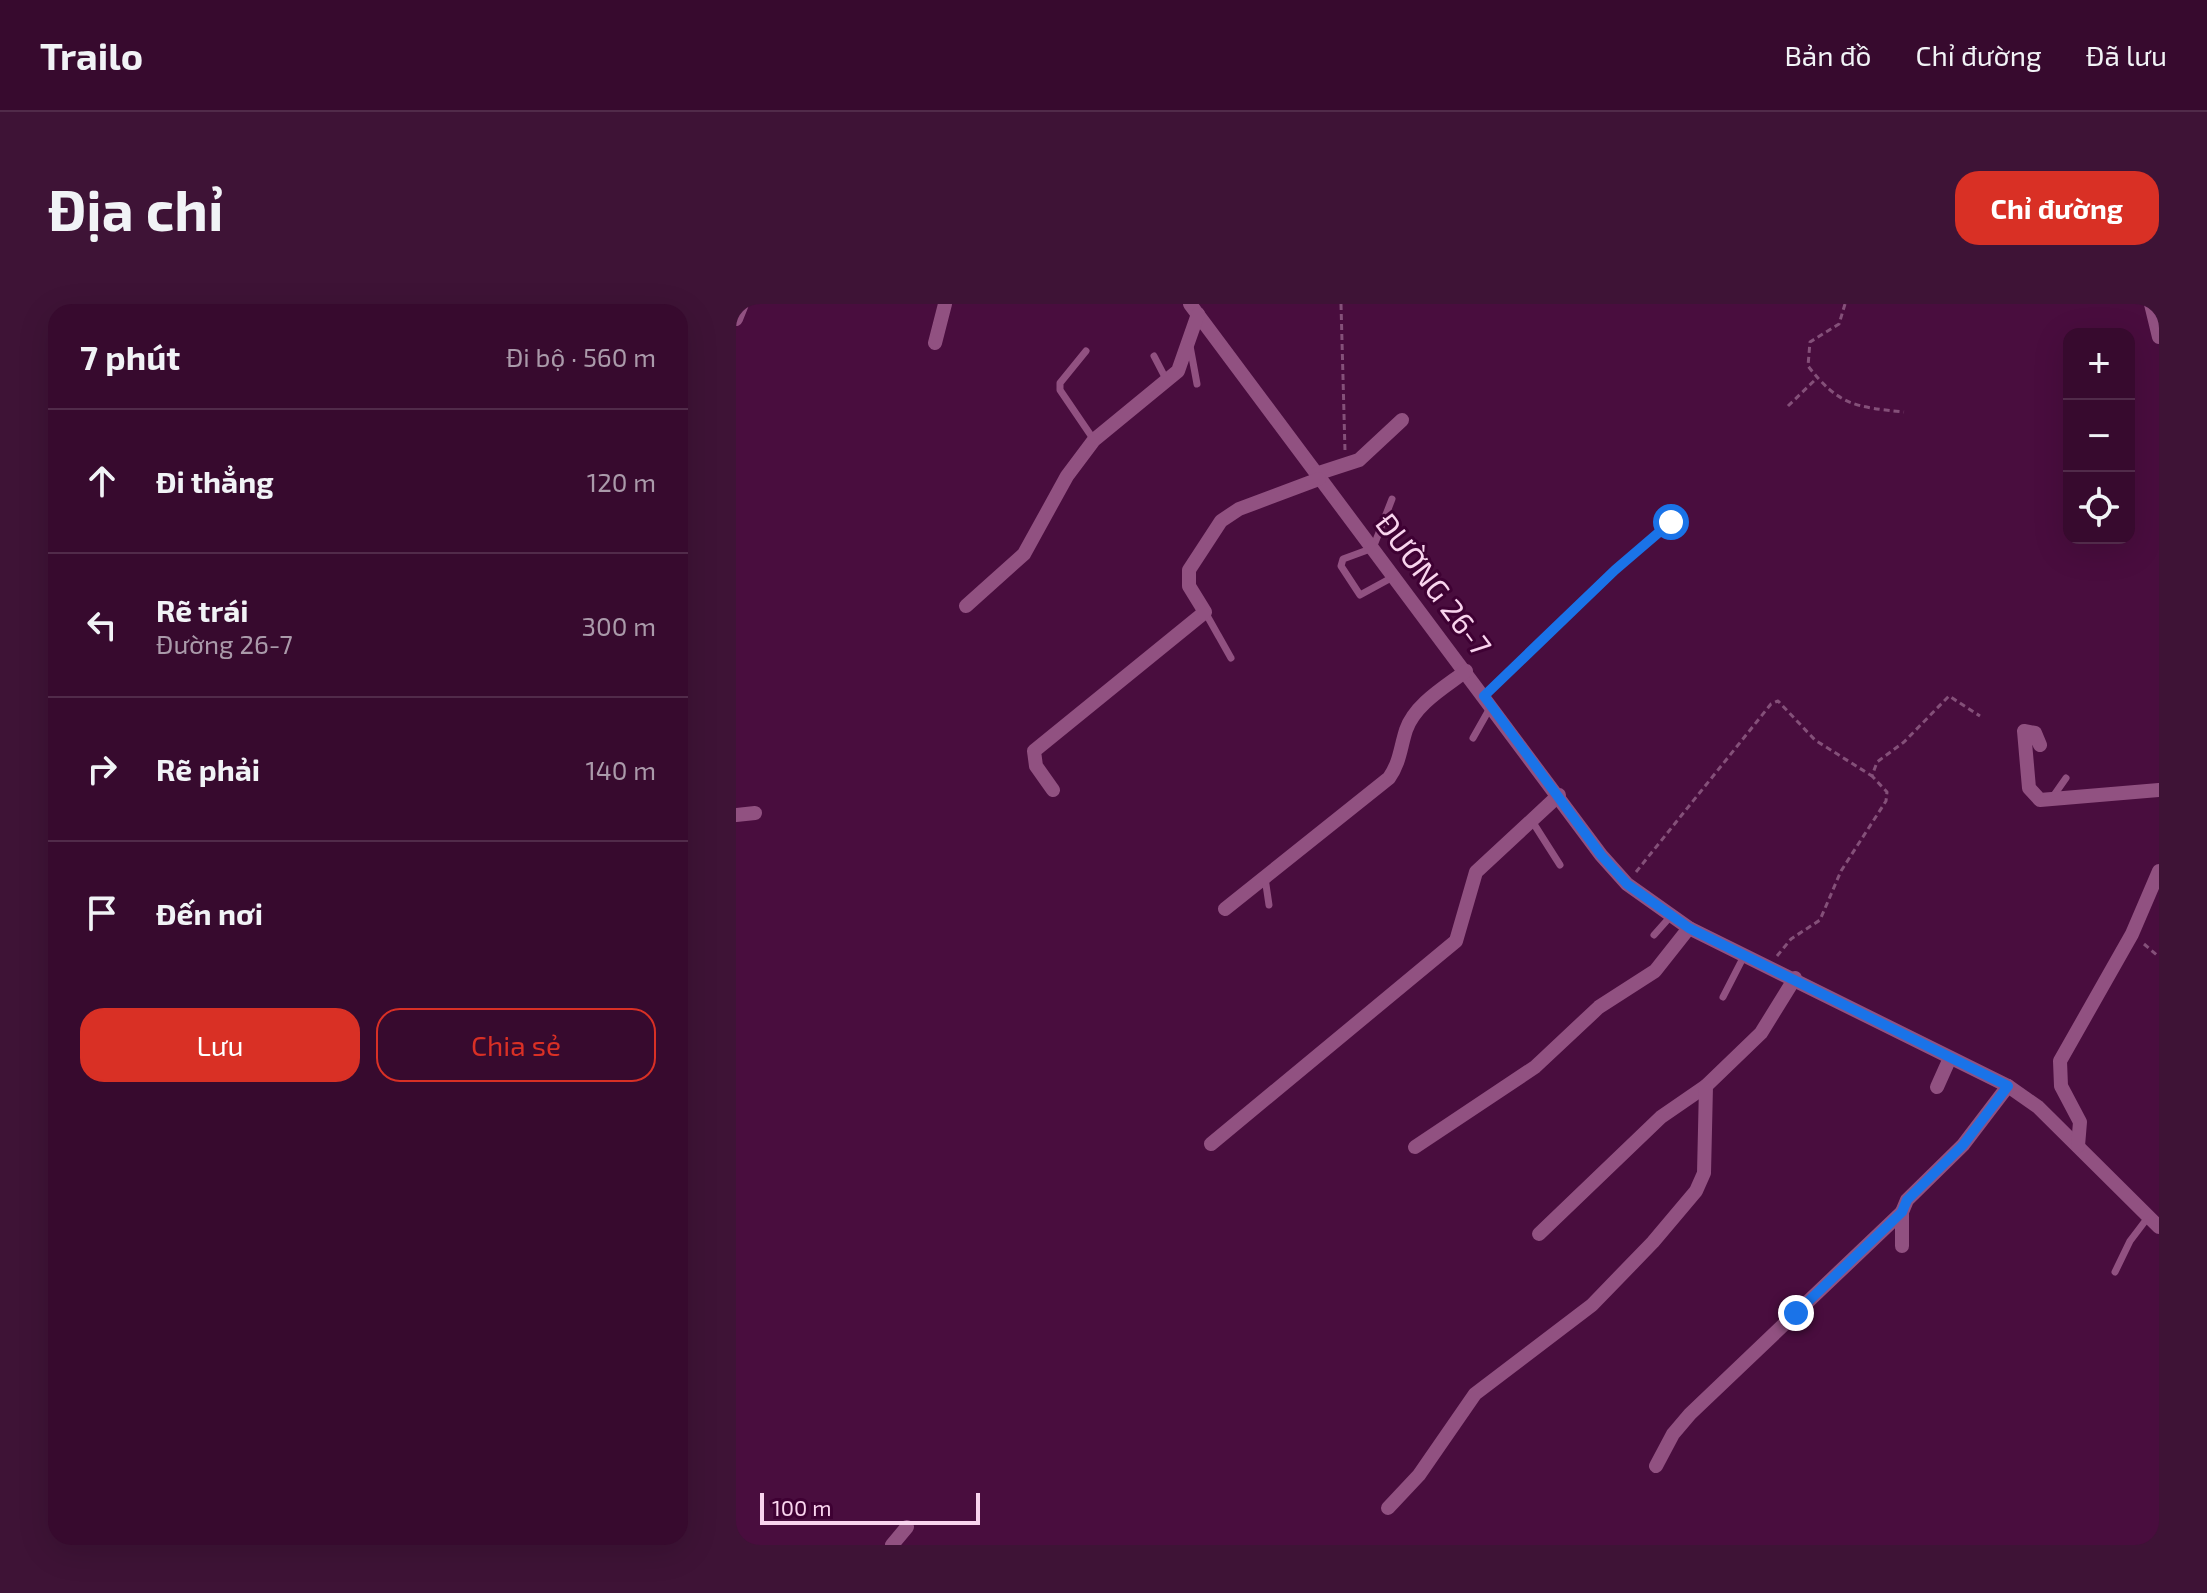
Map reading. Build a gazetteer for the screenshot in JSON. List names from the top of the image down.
{
  "streets": {
    "street": ["ĐƯỜNG 26-7"]
  },
  "scale_bar": "100 m",
  "page": {
    "header": "Trailo",
    "nav": ["Bản đồ", "Chỉ đường", "Đã lưu"],
    "buttons": [
      "Chỉ đường",
      ["Lưu", "Chia sẻ"]
    ],
    "title": "Địa chỉ",
    "heading": ["7 phút", "Đi bộ · 560 m"],
    "map_buttons": ["+", "−"],
    "list": [
      ["Đi thẳng", "120 m"],
      ["Rẽ trái", "Đường 26-7", "300 m"],
      ["Rẽ phải", "140 m"],
      "Đến nơi"
    ],
    "scale": "100 m"
  }
}
